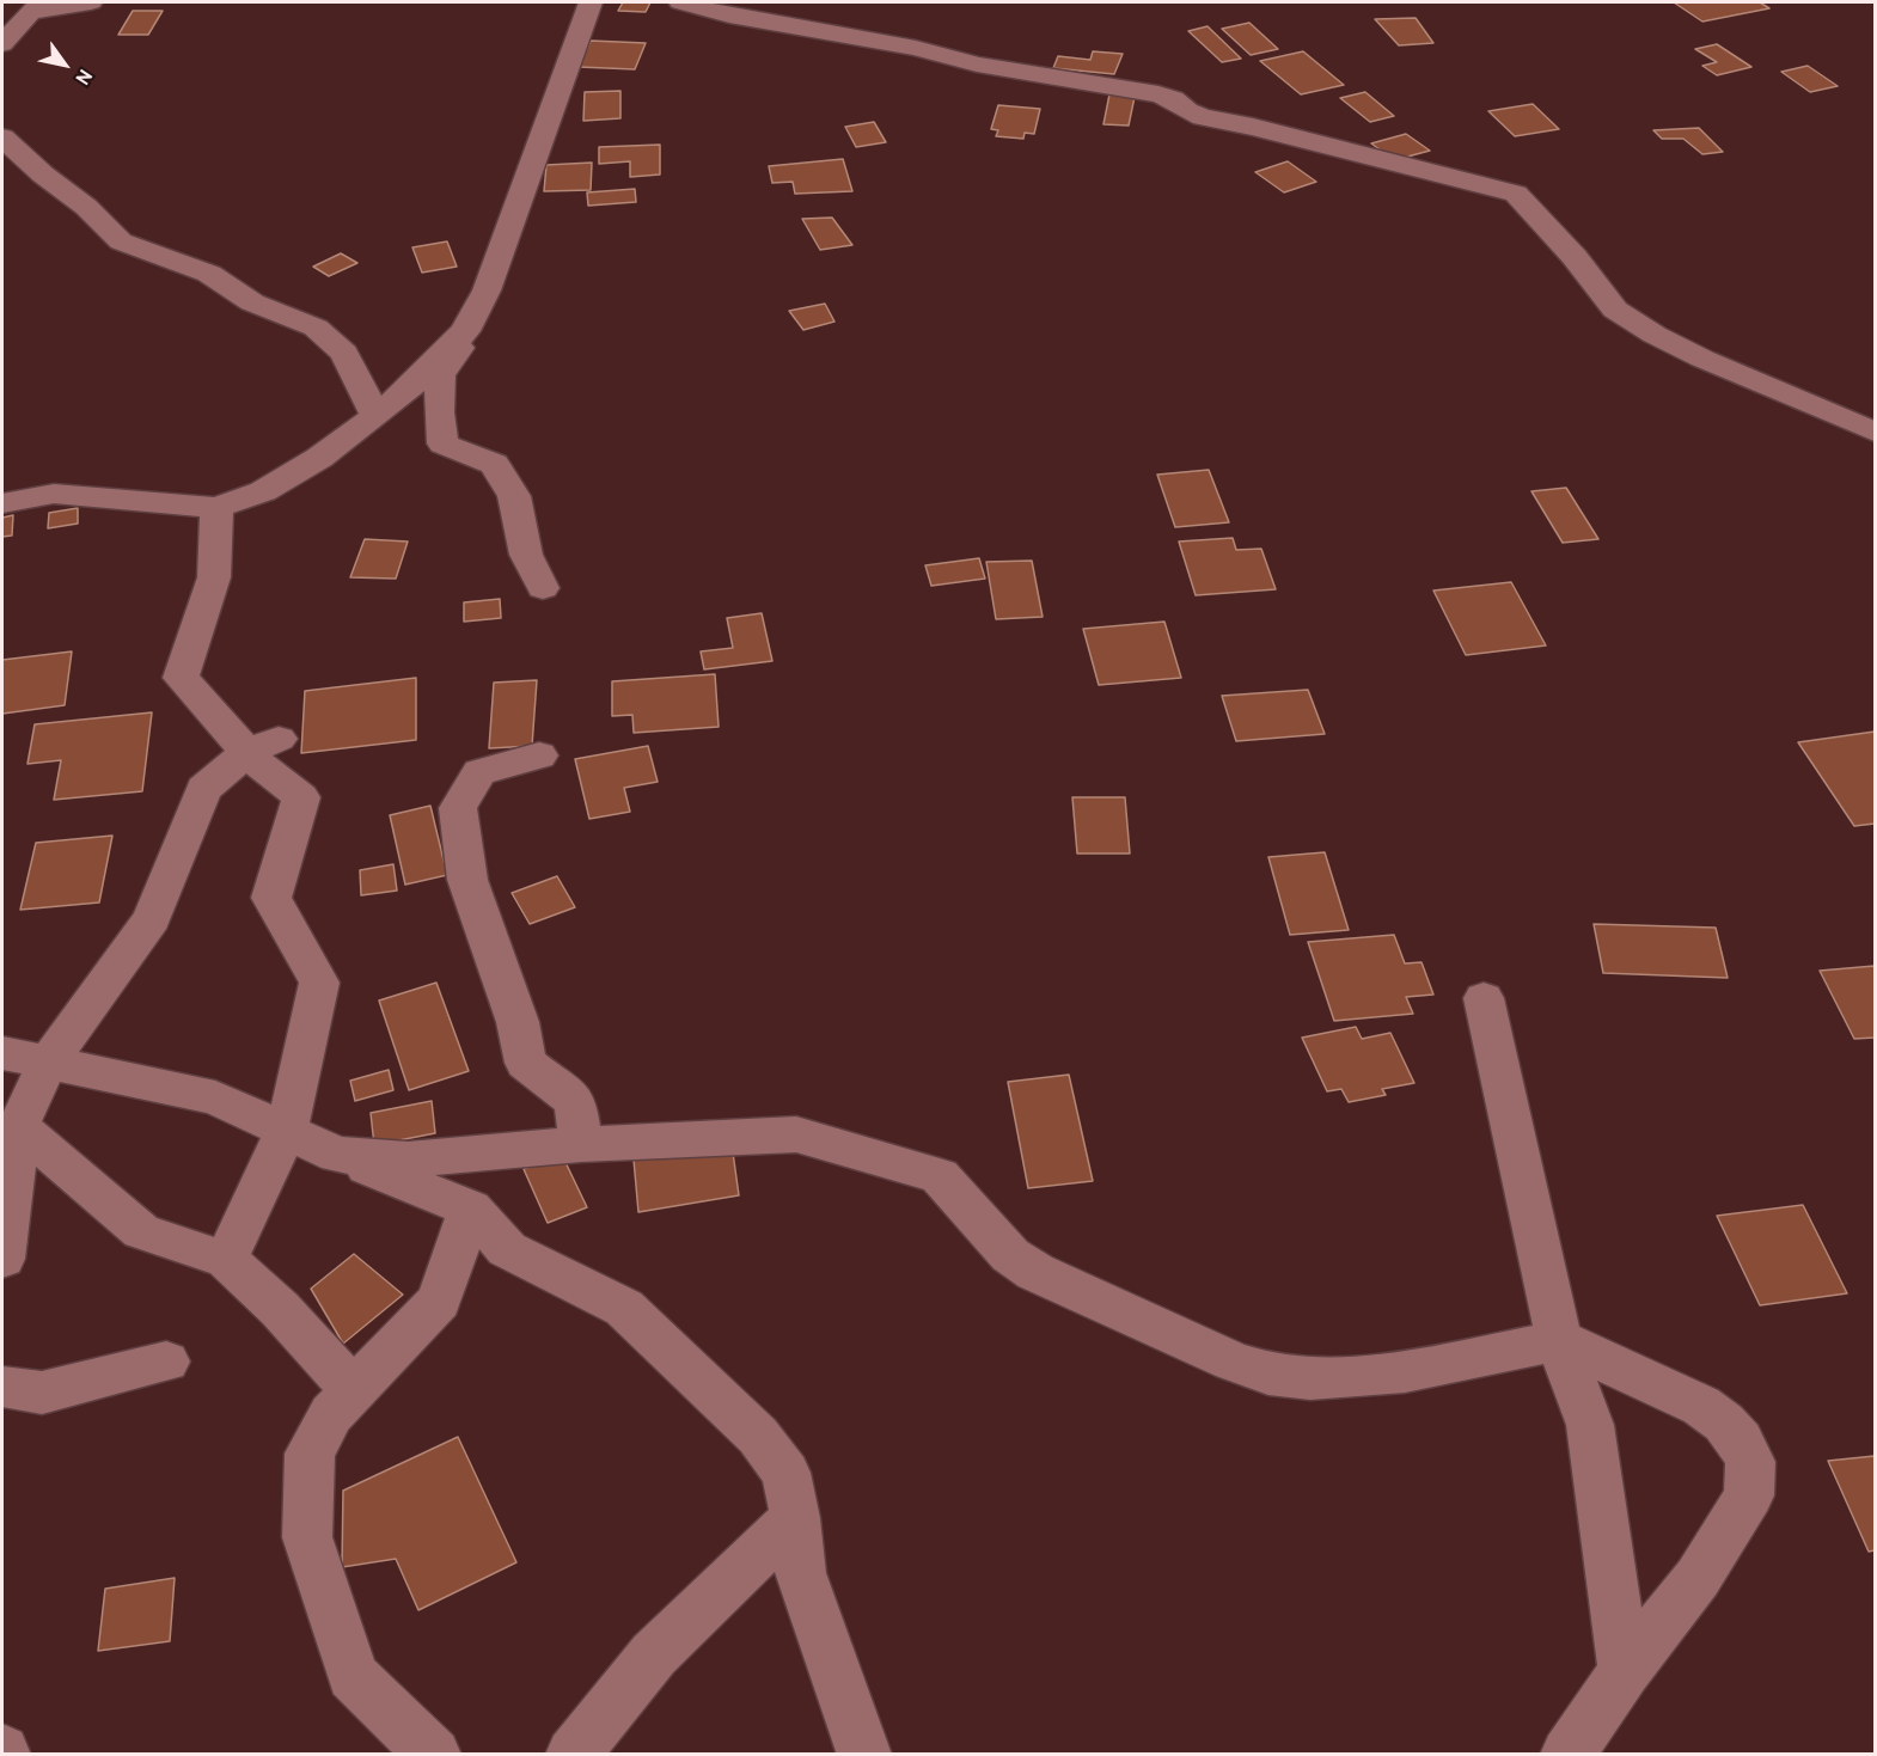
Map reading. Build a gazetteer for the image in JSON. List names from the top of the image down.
{
  "north": "bottom right"
}
